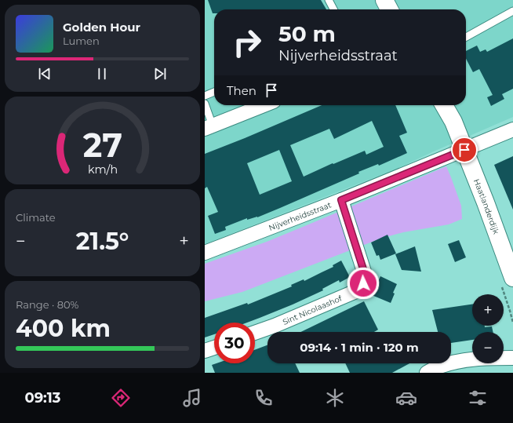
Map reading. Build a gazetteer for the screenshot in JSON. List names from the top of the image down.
{
  "streets": {
    "street": ["Haatlanderdijk", "Nijverheidsstraat", "Sint Nicolaashof"]
  },
  "crossings": [
    ["Haatlanderdijk", "Nijverheidsstraat"],
    ["Nijverheidsstraat", "Sint Nicolaashof"]
  ],
  "page": {
    "turn": ["50 m", "Nijverheidsstraat"],
    "song": ["Golden Hour", "Lumen"],
    "then": "Then",
    "tile": [
      "Climate",
      ["Range · 80%", "400 km"]
    ],
    "heat": ["−", "21.5°", "+"],
    "map_buttons": ["+", "−"],
    "limit": "30",
    "trip": "09:14 · 1 min · 120 m",
    "tabs": "09:13",
    "gauge": ["27", "km/h"]
  }
}
